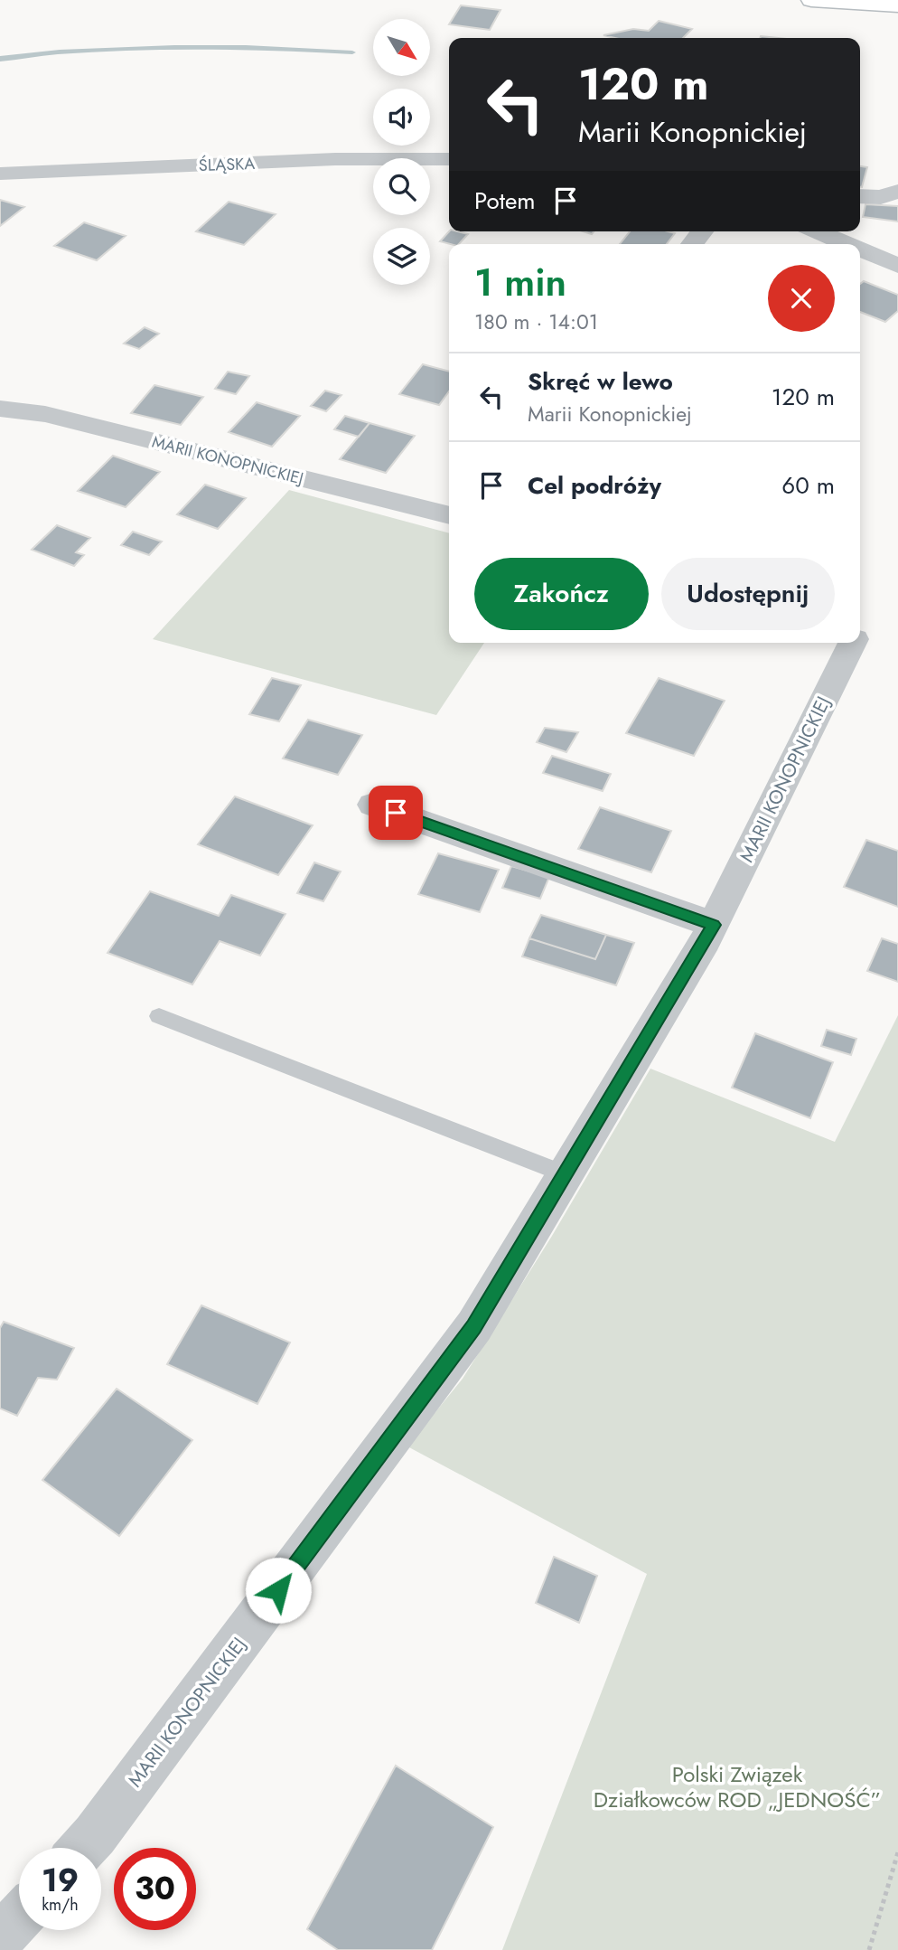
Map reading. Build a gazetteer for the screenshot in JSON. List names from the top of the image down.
{
  "streets": {
    "street": ["ŚLĄSKA", "MARII KONOPNICKIEJ"]
  },
  "parks": ["Polski Związek Działkowców ROD „JEDNOŚĆ”"],
  "north": "bottom right",
  "page": {
    "turn": ["120 m", "Marii Konopnickiej"],
    "then": "Potem",
    "heading": ["1 min", "180 m · 14:01"],
    "list": [
      {
        "name": "Skręć w lewo",
        "note": "Marii Konopnickiej",
        "value": "120 m"
      },
      {
        "name": "Cel podróży",
        "value": "60 m"
      }
    ],
    "buttons": ["Zakończ", "Udostępnij"],
    "speed": "19 km/h",
    "limit": "30"
  }
}
